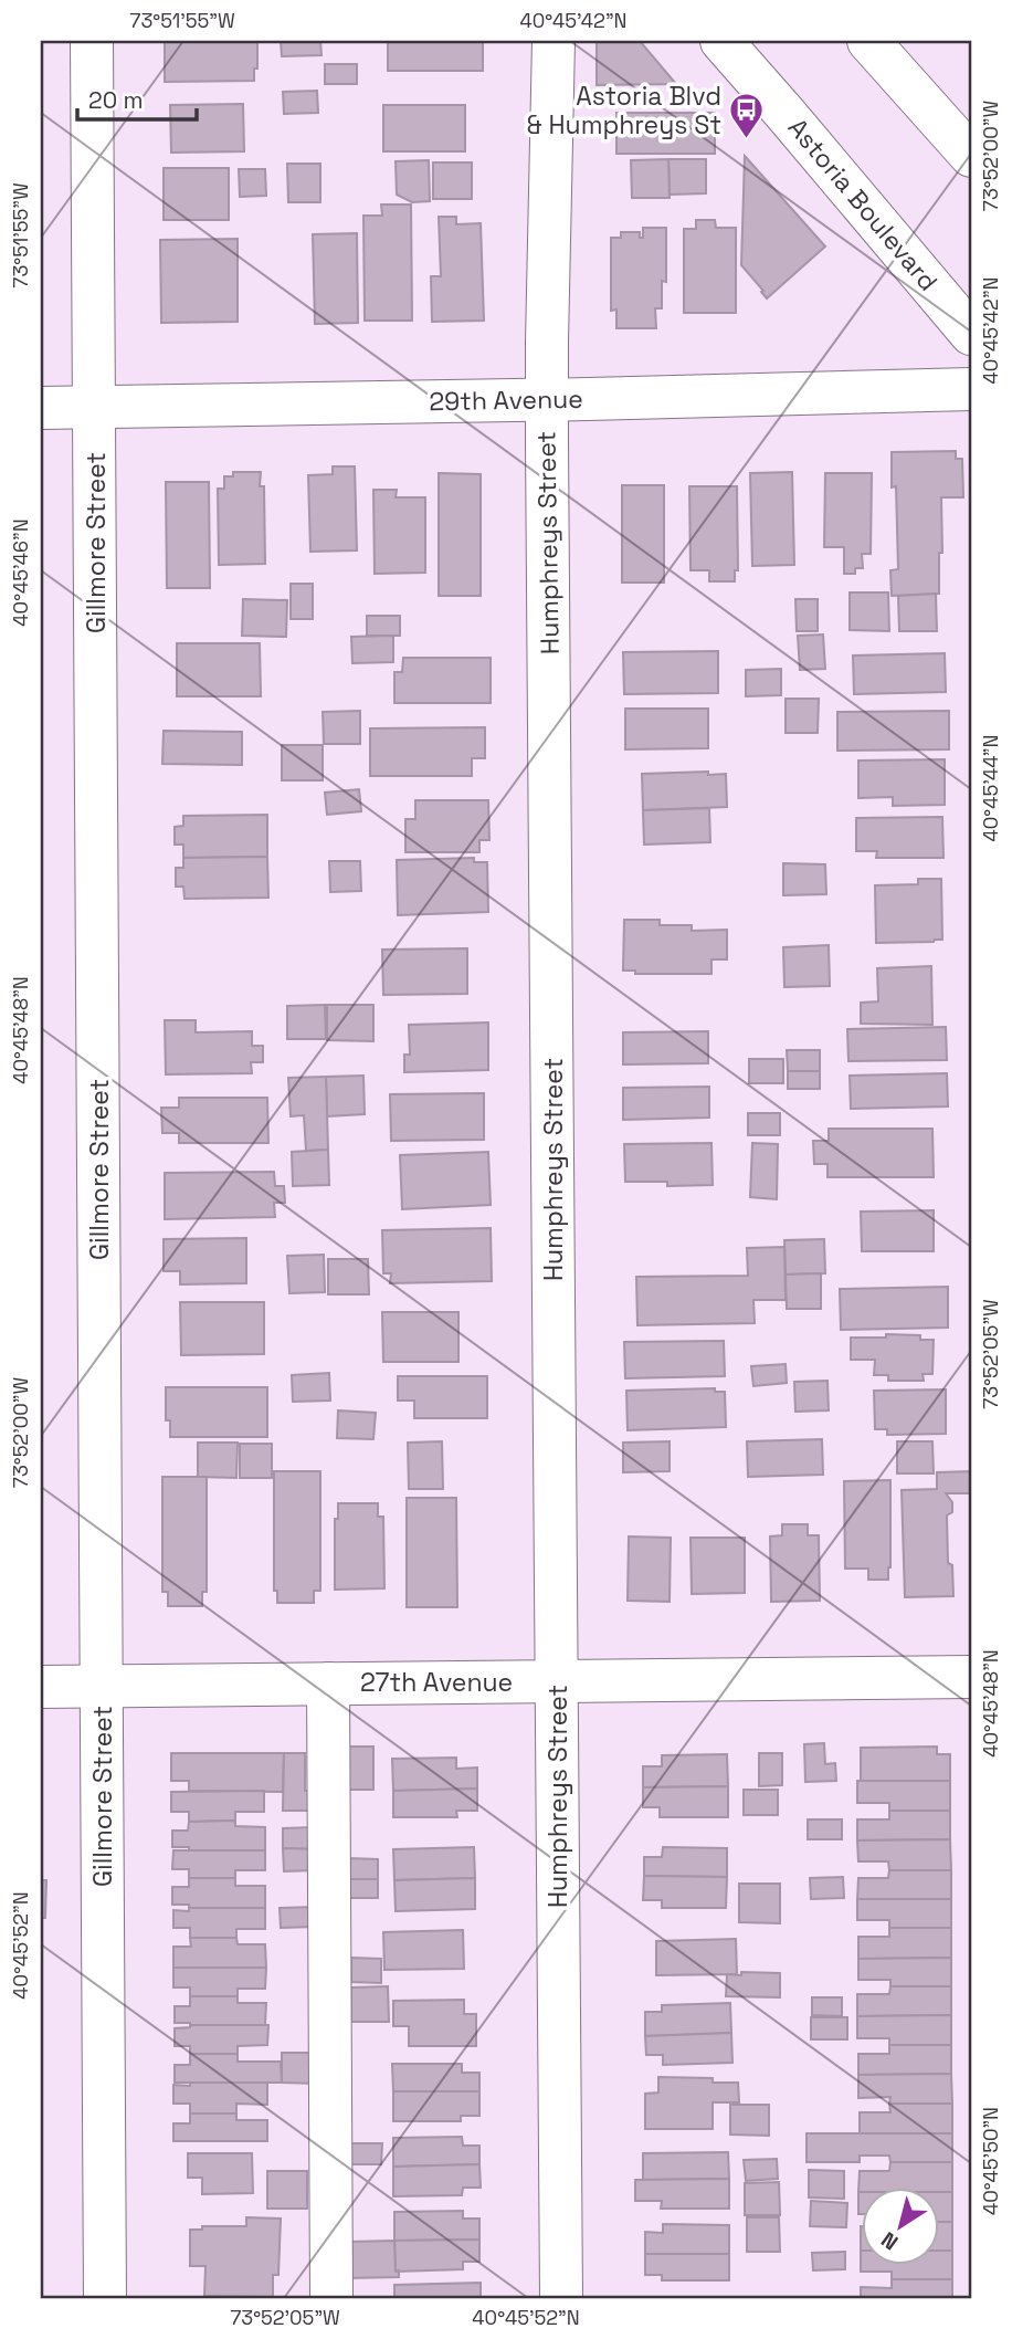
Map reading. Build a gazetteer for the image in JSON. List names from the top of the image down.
{
  "streets": {
    "street": [
      "Astoria Boulevard",
      "29th Avenue",
      "Gillmore Street",
      "Humphreys Street",
      "27th Avenue"
    ]
  },
  "crossings": [
    ["29th Avenue", "Gillmore Street"],
    ["29th Avenue", "Humphreys Street"],
    ["Gillmore Street", "27th Avenue"],
    ["Humphreys Street", "27th Avenue"]
  ],
  "places": {
    "bus stop": ["Astoria Blvd & Humphreys St"]
  },
  "scale_bar": "20 m",
  "north": "bottom left",
  "coordinates": [
    "73°51'55\"W",
    "40°45'42\"N",
    "73°52'00\"W",
    "40°45'46\"N",
    "40°45'44\"N",
    "40°45'48\"N",
    "73°52'05\"W",
    "40°45'52\"N",
    "40°45'50\"N"
  ]
}
